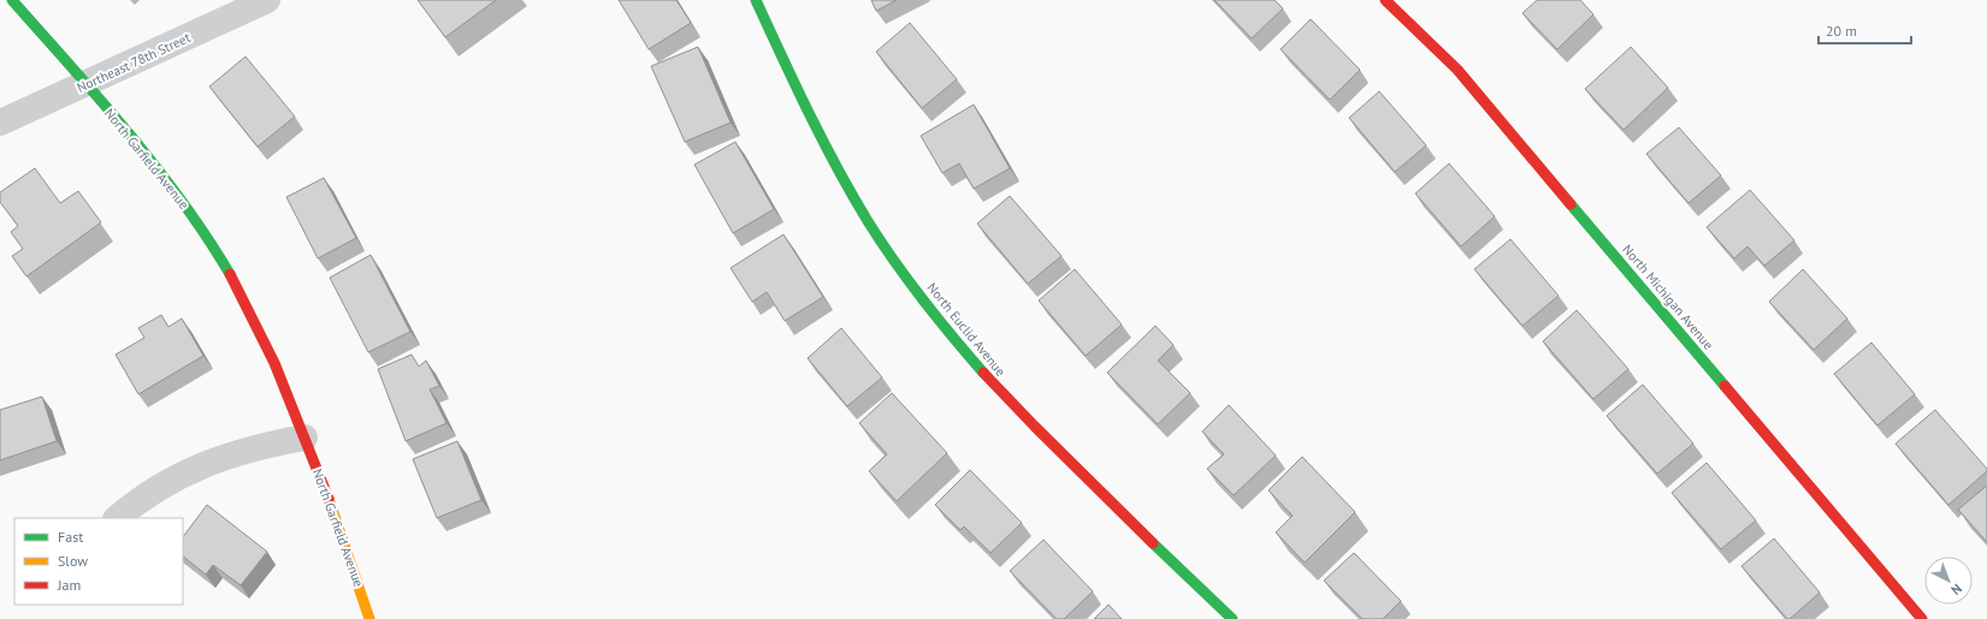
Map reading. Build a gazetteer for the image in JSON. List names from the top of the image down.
{
  "streets": {
    "street": [
      "Northeast 78th Street",
      "North Garfield Avenue",
      "North Michigan Avenue",
      "North Euclid Avenue"
    ]
  },
  "crossings": [
    ["Northeast 78th Street", "North Garfield Avenue"]
  ],
  "legend": ["Fast", "Slow", "Jam"],
  "scale_bar": "20 m",
  "north": "bottom right"
}
